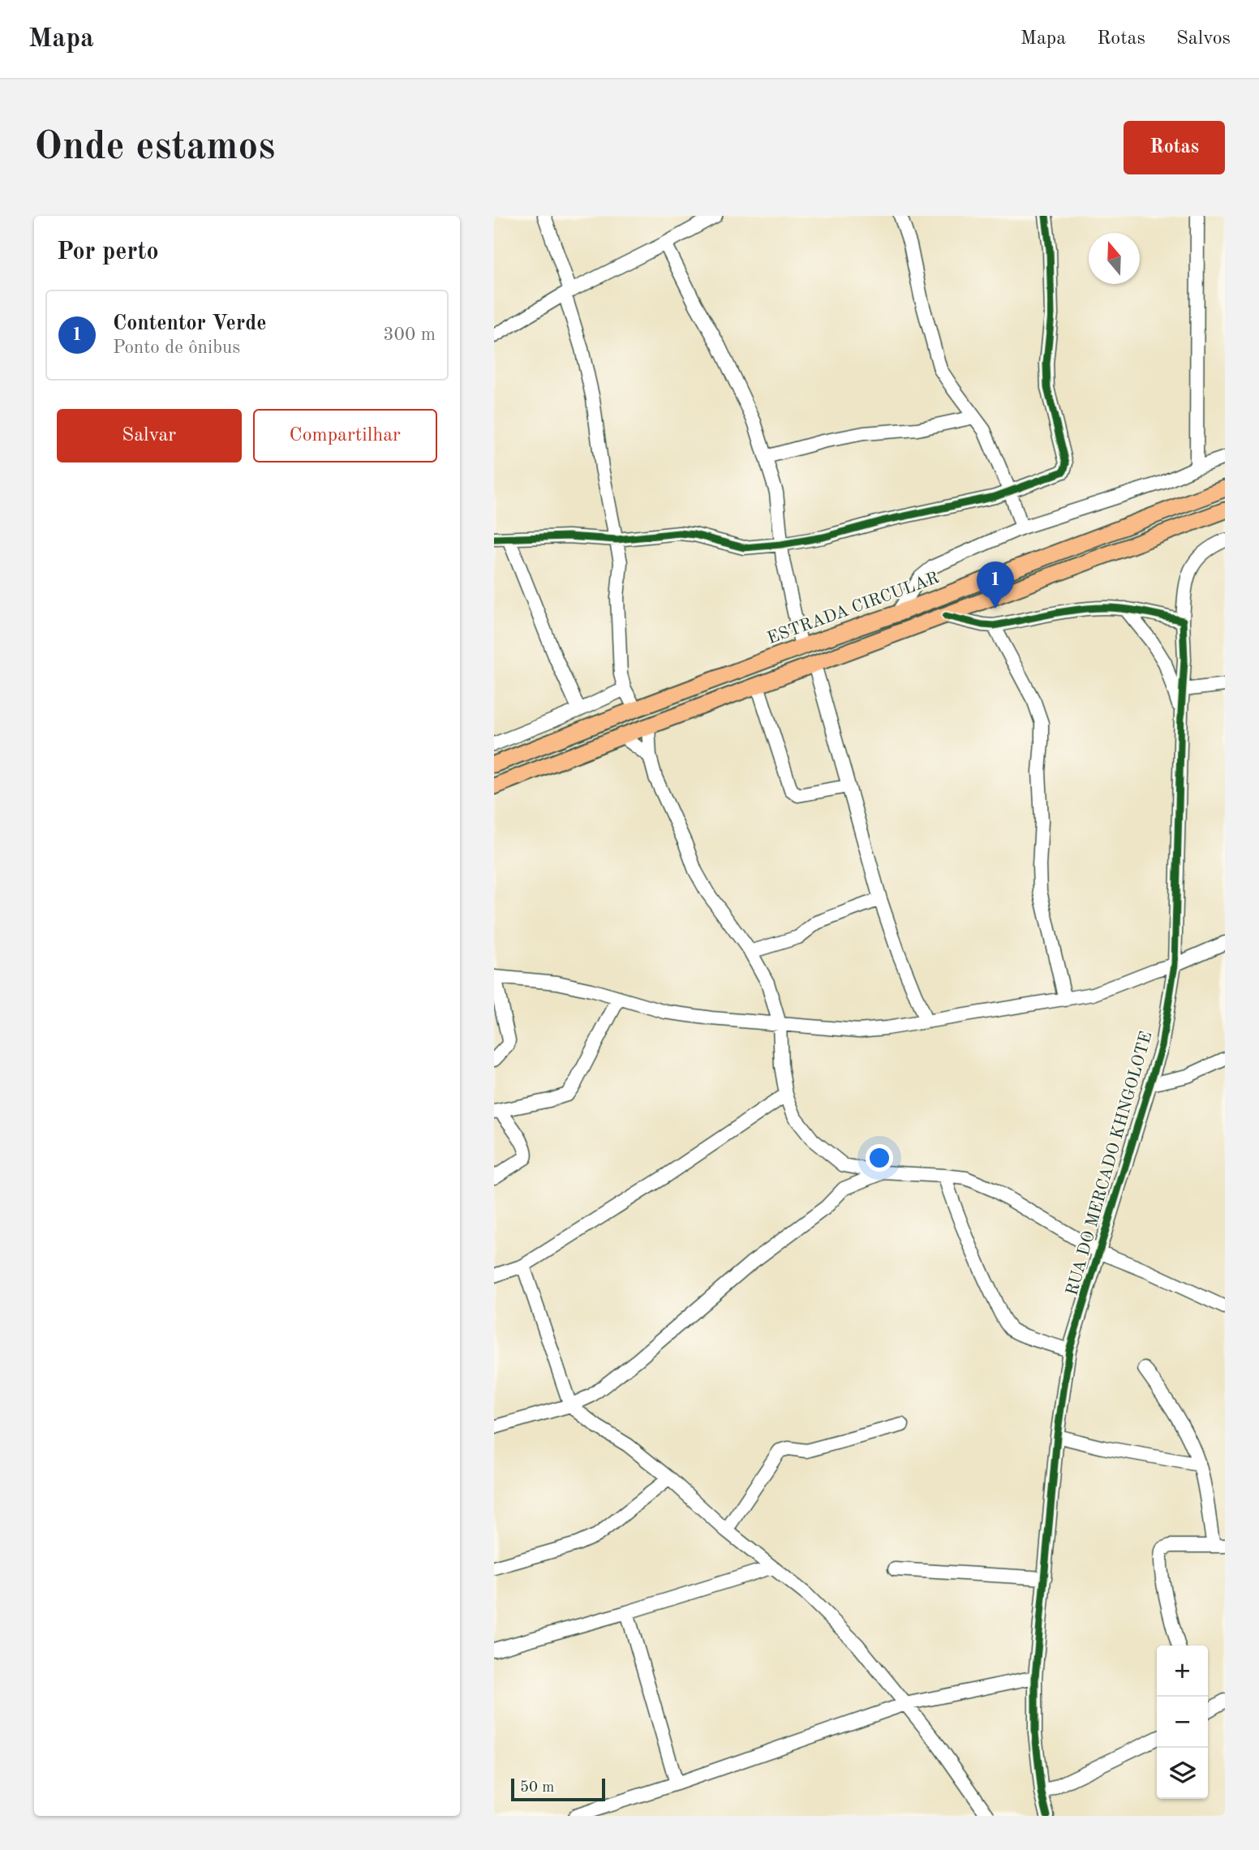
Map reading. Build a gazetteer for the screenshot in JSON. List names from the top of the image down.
{
  "streets": {
    "main road": ["ESTRADA CIRCULAR"],
    "street": ["RUA DO MERCADO KHNGOLOTE"]
  },
  "scale_bar": "50 m",
  "north": "top",
  "page": {
    "header": "Mapa",
    "nav": ["Mapa", "Rotas", "Salvos"],
    "buttons": [
      "Rotas",
      ["Salvar", "Compartilhar"]
    ],
    "title": "Onde estamos",
    "heading": "Por perto",
    "list": [
      {
        "mark": "1",
        "name": "Contentor Verde",
        "note": "Ponto de ônibus",
        "value": "300 m"
      }
    ],
    "pins": "1",
    "map_buttons": ["+", "−"],
    "scale": "50 m"
  }
}
